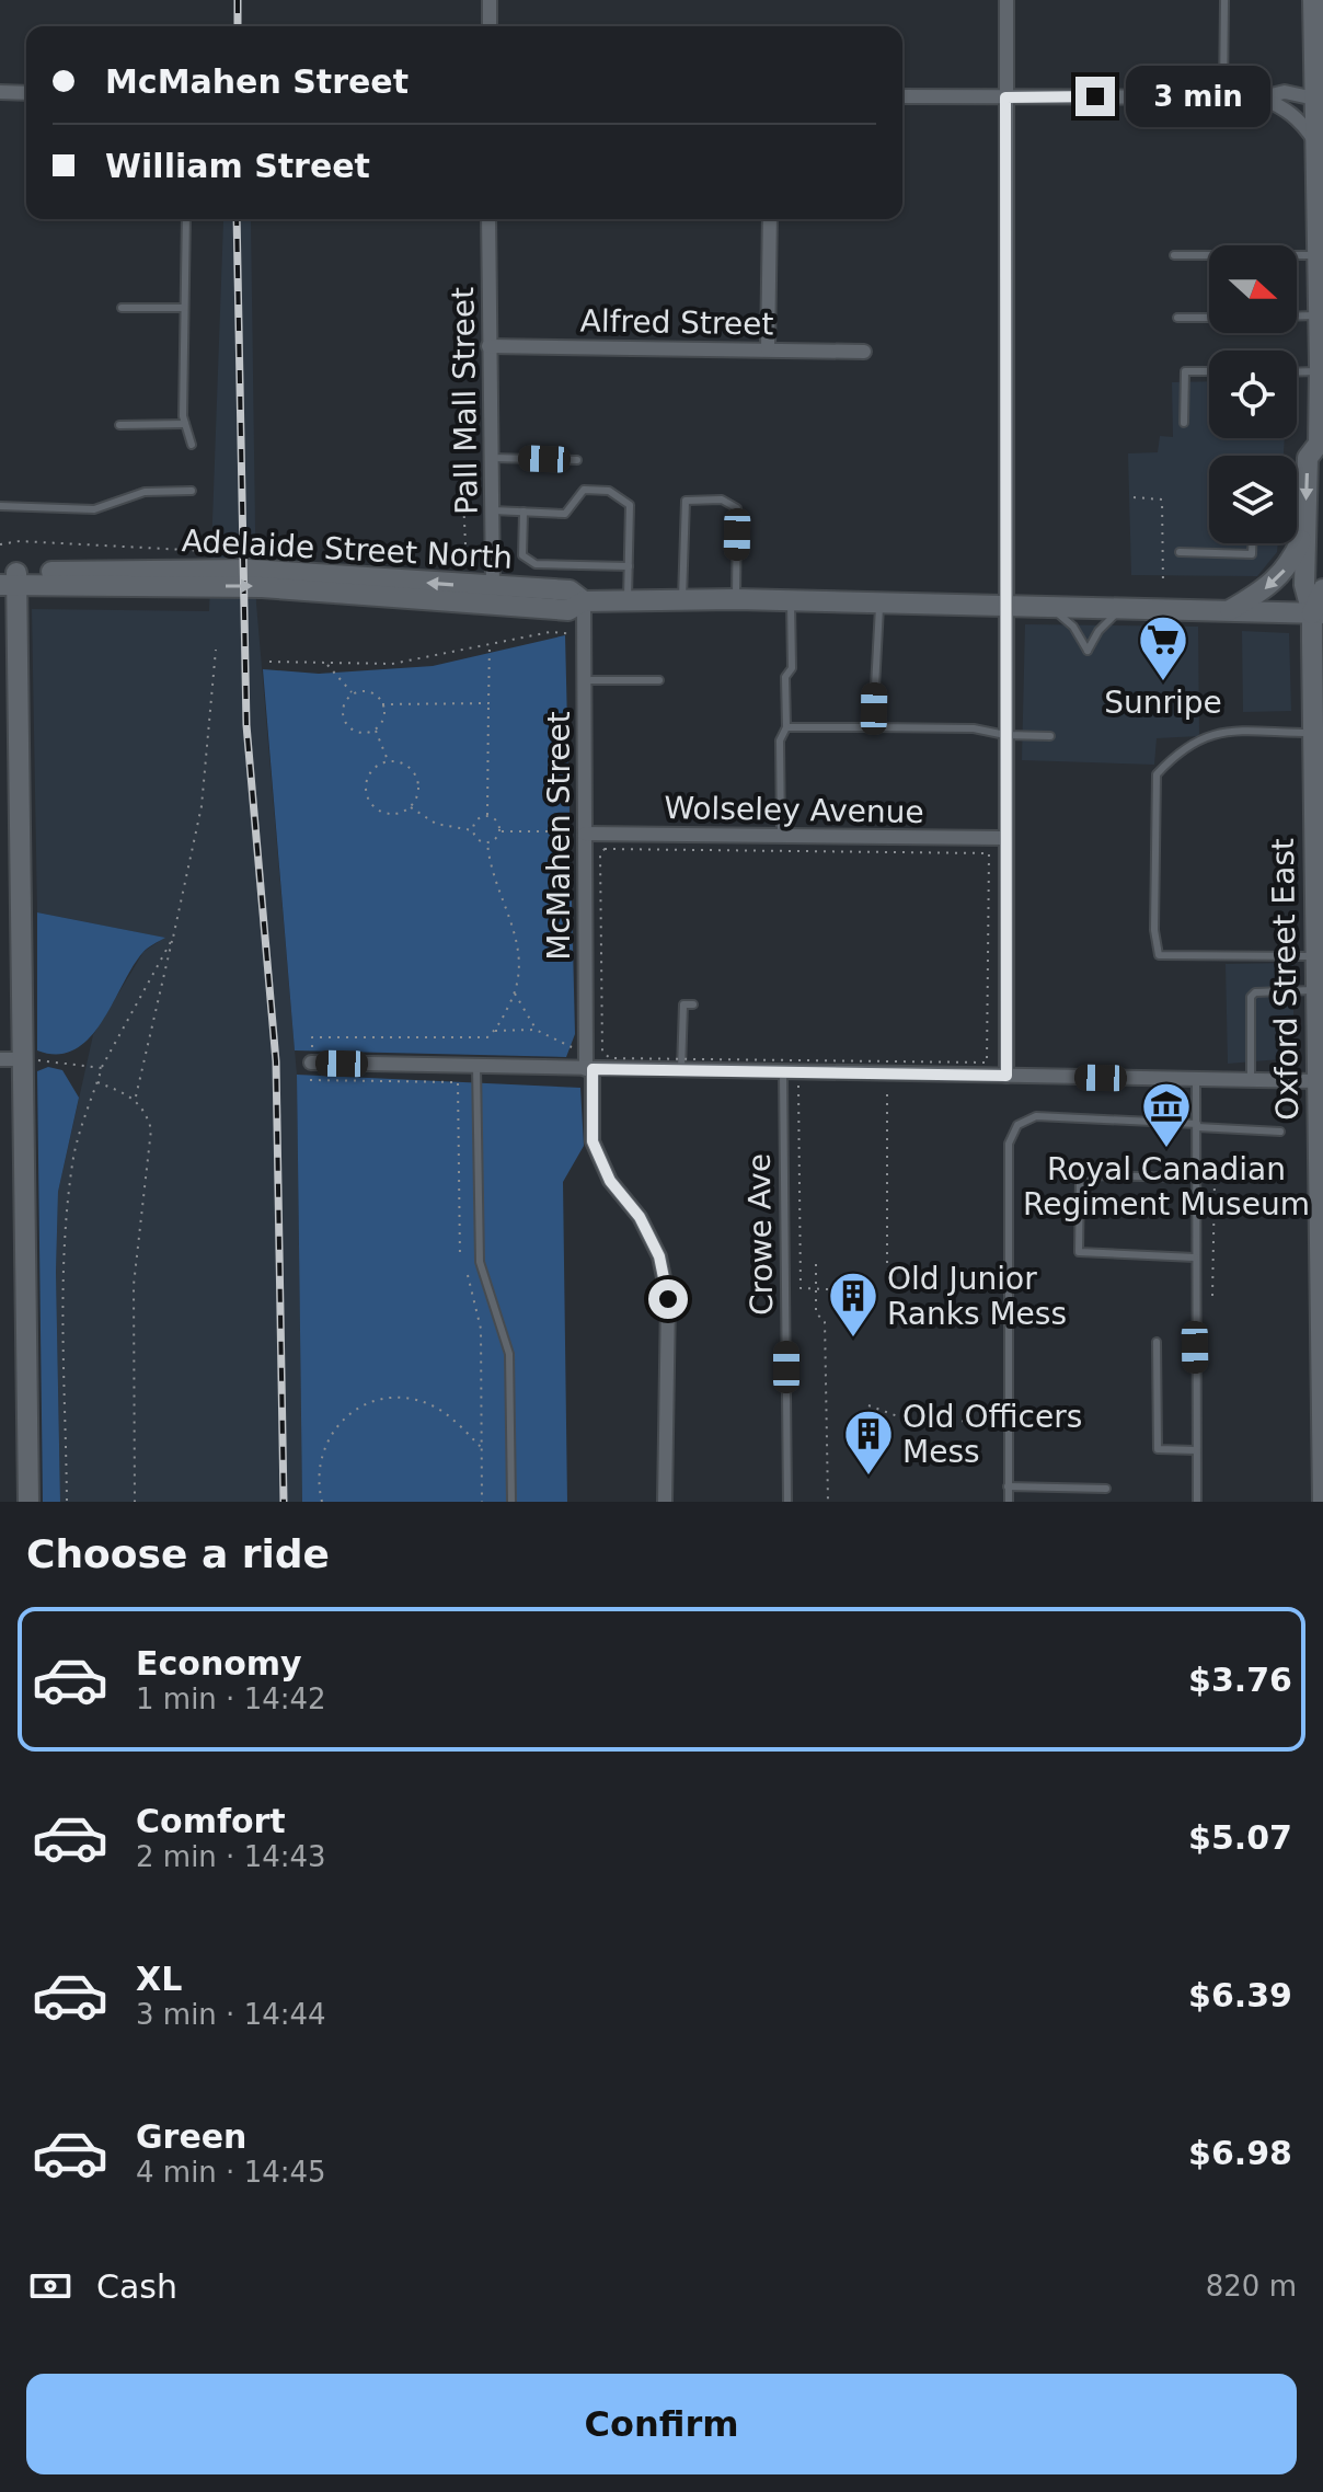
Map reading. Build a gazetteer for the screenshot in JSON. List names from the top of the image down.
{
  "streets": {
    "main road": ["Adelaide Street North", "Oxford Street East"],
    "street": [
      "Alfred Street",
      "Pall Mall Street",
      "Wolseley Avenue",
      "McMahen Street"
    ],
    "lane": ["Crowe Ave"]
  },
  "crossings": [
    ["Alfred Street", "Pall Mall Street"],
    ["Pall Mall Street", "Adelaide Street North"],
    ["Adelaide Street North", "McMahen Street"],
    ["Adelaide Street North", "Oxford Street East"],
    ["Wolseley Avenue", "McMahen Street"]
  ],
  "places": {
    "supermarket": ["Sunripe"],
    "museum": ["Royal Canadian Regiment Museum"],
    "building": ["Old Junior Ranks Mess", "Old Officers Mess"]
  },
  "north": "right",
  "page": {
    "banner": ["McMahen Street", "William Street"],
    "bubble": "3 min",
    "heading": "Choose a ride",
    "list": [
      {
        "name": "Economy",
        "note": "1 min · 14:42",
        "value": "$3.76"
      },
      {
        "name": "Comfort",
        "note": "2 min · 14:43",
        "value": "$5.07"
      },
      {
        "name": "XL",
        "note": "3 min · 14:44",
        "value": "$6.39"
      },
      {
        "name": "Green",
        "note": "4 min · 14:45",
        "value": "$6.98"
      }
    ],
    "pay": ["Cash", "820 m"],
    "buttons": "Confirm"
  }
}
